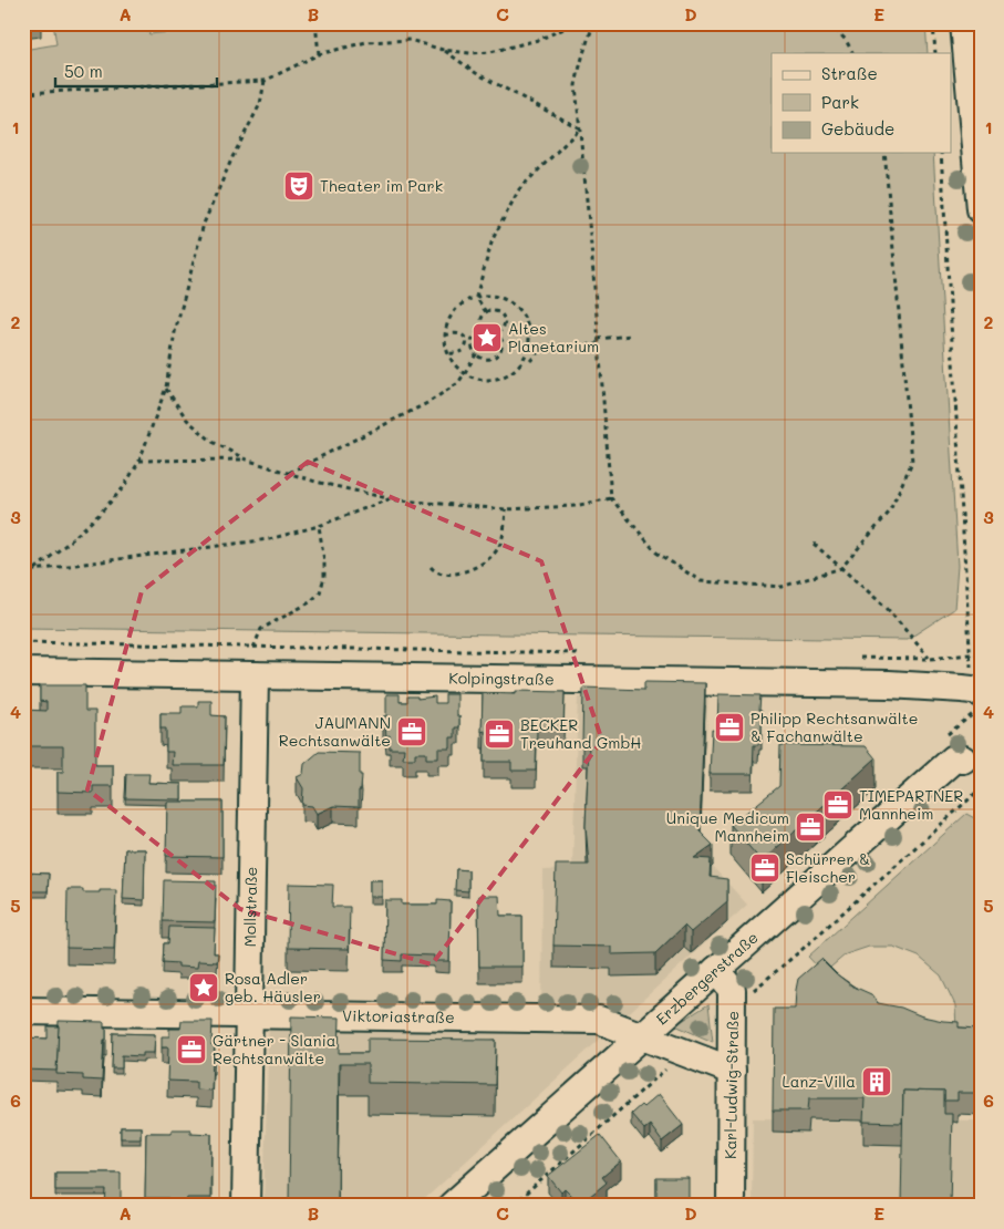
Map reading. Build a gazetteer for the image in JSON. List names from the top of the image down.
{
  "streets": {
    "street": [
      "Kolpingstraße",
      "Mollstraße",
      "Erzbergerstraße",
      "Viktoriastraße",
      "Karl-Ludwig-Straße"
    ]
  },
  "crossings": [
    ["Kolpingstraße", "Mollstraße"],
    ["Mollstraße", "Viktoriastraße"],
    ["Erzbergerstraße", "Viktoriastraße"],
    ["Erzbergerstraße", "Karl-Ludwig-Straße"],
    ["Viktoriastraße", "Karl-Ludwig-Straße"]
  ],
  "places": {
    "theatre": ["Theater im Park"],
    "place": ["Altes Planetarium", "Rosa Adler geb. Häusler"],
    "office": [
      "Philipp Rechtsanwälte & Fachanwälte",
      "JAUMANN Rechtsanwälte",
      "BECKER Treuhand GmbH",
      "TIMEPARTNER Mannheim",
      "Unique Medicum Mannheim",
      "Schürrer & Fleischer",
      "Gärtner - Slania Rechtsanwälte"
    ],
    "building": ["Lanz-Villa"]
  },
  "legend": ["Straße", "Park", "Gebäude"],
  "scale_bar": "50 m",
  "grid": {
    "columns": [
      "A",
      "B",
      "C",
      "D",
      "E"
    ],
    "rows": [
      "1",
      "2",
      "3",
      "4",
      "5",
      "6"
    ]
  }
}
